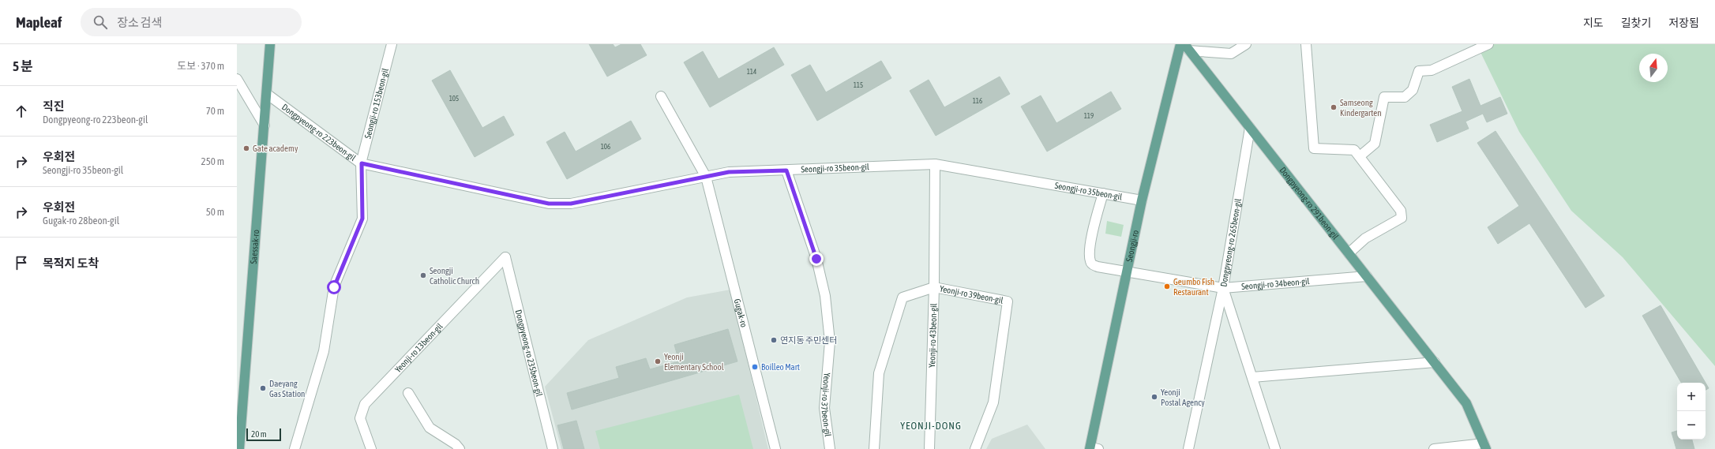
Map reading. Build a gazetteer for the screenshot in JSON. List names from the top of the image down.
{
  "streets": {
    "main road": ["Dongpyeong-ro 291beon-gil", "Seongji-ro", "Saessak-ro"],
    "street": [
      "Seongji-ro 153beon-gil",
      "Dongpyeong-ro 223beon-gil",
      "Seongji-ro 35beon-gil",
      "Dongpyeong-ro 265beon-gil",
      "Seongji-ro 34beon-gil",
      "Yeonji-ro 39beon-gil",
      "Gugak-ro",
      "Yeonji-ro 43beon-gil",
      "Yeonji-ro 13beon-gil",
      "Dongpyeong-ro 235beon-gil",
      "Yeonji-ro 37beon-gil"
    ]
  },
  "crossings": [
    ["Seongji-ro 153beon-gil", "Dongpyeong-ro 223beon-gil"],
    ["Seongji-ro 153beon-gil", "Seongji-ro 35beon-gil"],
    ["Dongpyeong-ro 223beon-gil", "Seongji-ro 35beon-gil"],
    ["Dongpyeong-ro 223beon-gil", "Saessak-ro"],
    ["Seongji-ro 35beon-gil", "Seongji-ro"],
    ["Seongji-ro 35beon-gil", "Seongji-ro 34beon-gil"],
    ["Seongji-ro 35beon-gil", "Gugak-ro"],
    ["Seongji-ro 35beon-gil", "Yeonji-ro 43beon-gil"],
    ["Seongji-ro 35beon-gil", "Yeonji-ro 37beon-gil"],
    ["Dongpyeong-ro 291beon-gil", "Dongpyeong-ro 265beon-gil"],
    ["Dongpyeong-ro 291beon-gil", "Seongji-ro 34beon-gil"],
    ["Dongpyeong-ro 265beon-gil", "Seongji-ro 34beon-gil"],
    ["Seongji-ro", "Seongji-ro 34beon-gil"],
    ["Yeonji-ro 39beon-gil", "Yeonji-ro 43beon-gil"],
    ["Yeonji-ro 13beon-gil", "Dongpyeong-ro 235beon-gil"]
  ],
  "districts": ["YEONJI-DONG"],
  "places": [
    "Samseong Kindergarten",
    "Gate academy",
    "Seongji Catholic Church",
    "Geumbo Fish Restaurant",
    "연지동 주민센터",
    "Yeonji Elementary School",
    "Boilleo Mart",
    "Daeyang Gas Station",
    "Yeonji Postal Agency"
  ],
  "house_numbers": [
    "114",
    "115",
    "105",
    "116",
    "119",
    "106"
  ],
  "scale_bar": "20 m",
  "north": "top",
  "page": {
    "header": "Mapleaf",
    "search": "장소 검색",
    "nav": ["지도", "길찾기", "저장됨"],
    "heading": ["5 분", "도보 · 370 m"],
    "list": [
      ["직진", "Dongpyeong-ro 223beon-gil", "70 m"],
      ["우회전", "Seongji-ro 35beon-gil", "250 m"],
      ["우회전", "Gugak-ro 28beon-gil", "50 m"],
      "목적지 도착"
    ],
    "map_buttons": ["+", "−"],
    "scale": "20 m"
  }
}
